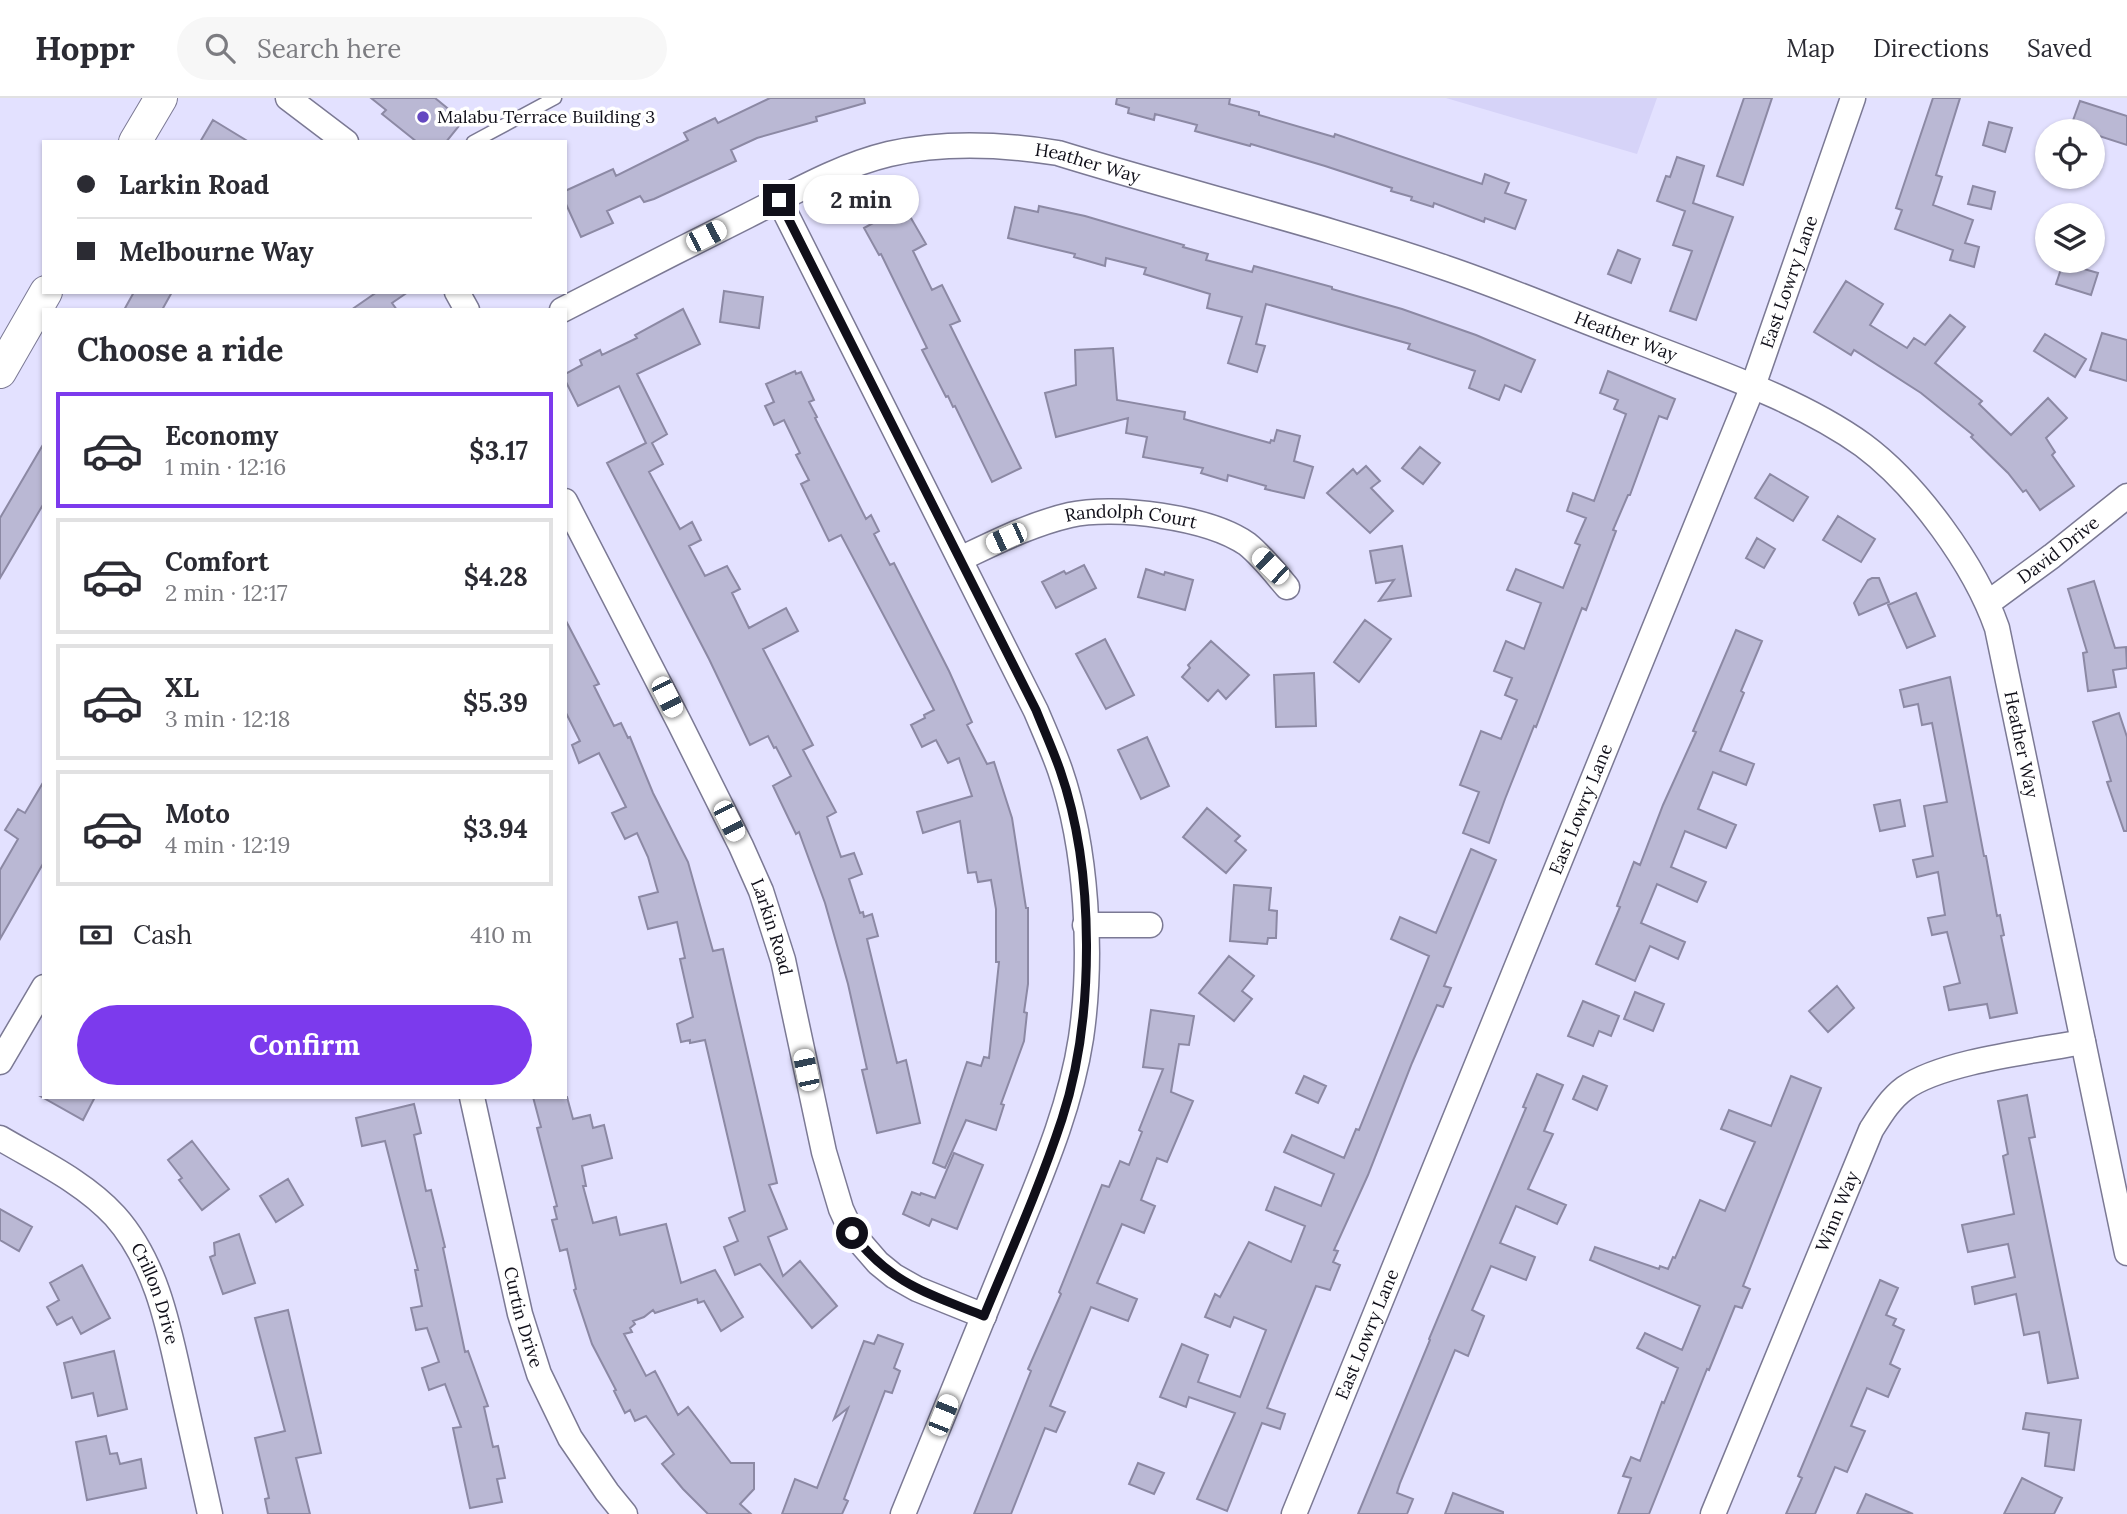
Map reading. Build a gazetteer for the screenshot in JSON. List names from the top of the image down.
{
  "streets": {
    "street": [
      "Heather Way",
      "East Lowry Lane",
      "Randolph Court",
      "David Drive",
      "Larkin Road",
      "Winn Way",
      "Crillon Drive",
      "Curtin Drive"
    ]
  },
  "crossings": [
    ["Heather Way", "East Lowry Lane"],
    ["Heather Way", "David Drive"],
    ["Heather Way", "Winn Way"]
  ],
  "places": ["Malabu Terrace Building 3"],
  "page": {
    "header": "Hoppr",
    "search": "Search here",
    "nav": ["Map", "Directions", "Saved"],
    "banner": ["Larkin Road", "Melbourne Way"],
    "bubble": "2 min",
    "heading": "Choose a ride",
    "list": [
      {
        "name": "Economy",
        "note": "1 min · 12:16",
        "value": "$3.17"
      },
      {
        "name": "Comfort",
        "note": "2 min · 12:17",
        "value": "$4.28"
      },
      {
        "name": "XL",
        "note": "3 min · 12:18",
        "value": "$5.39"
      },
      {
        "name": "Moto",
        "note": "4 min · 12:19",
        "value": "$3.94"
      }
    ],
    "pay": ["Cash", "410 m"],
    "buttons": "Confirm"
  }
}
